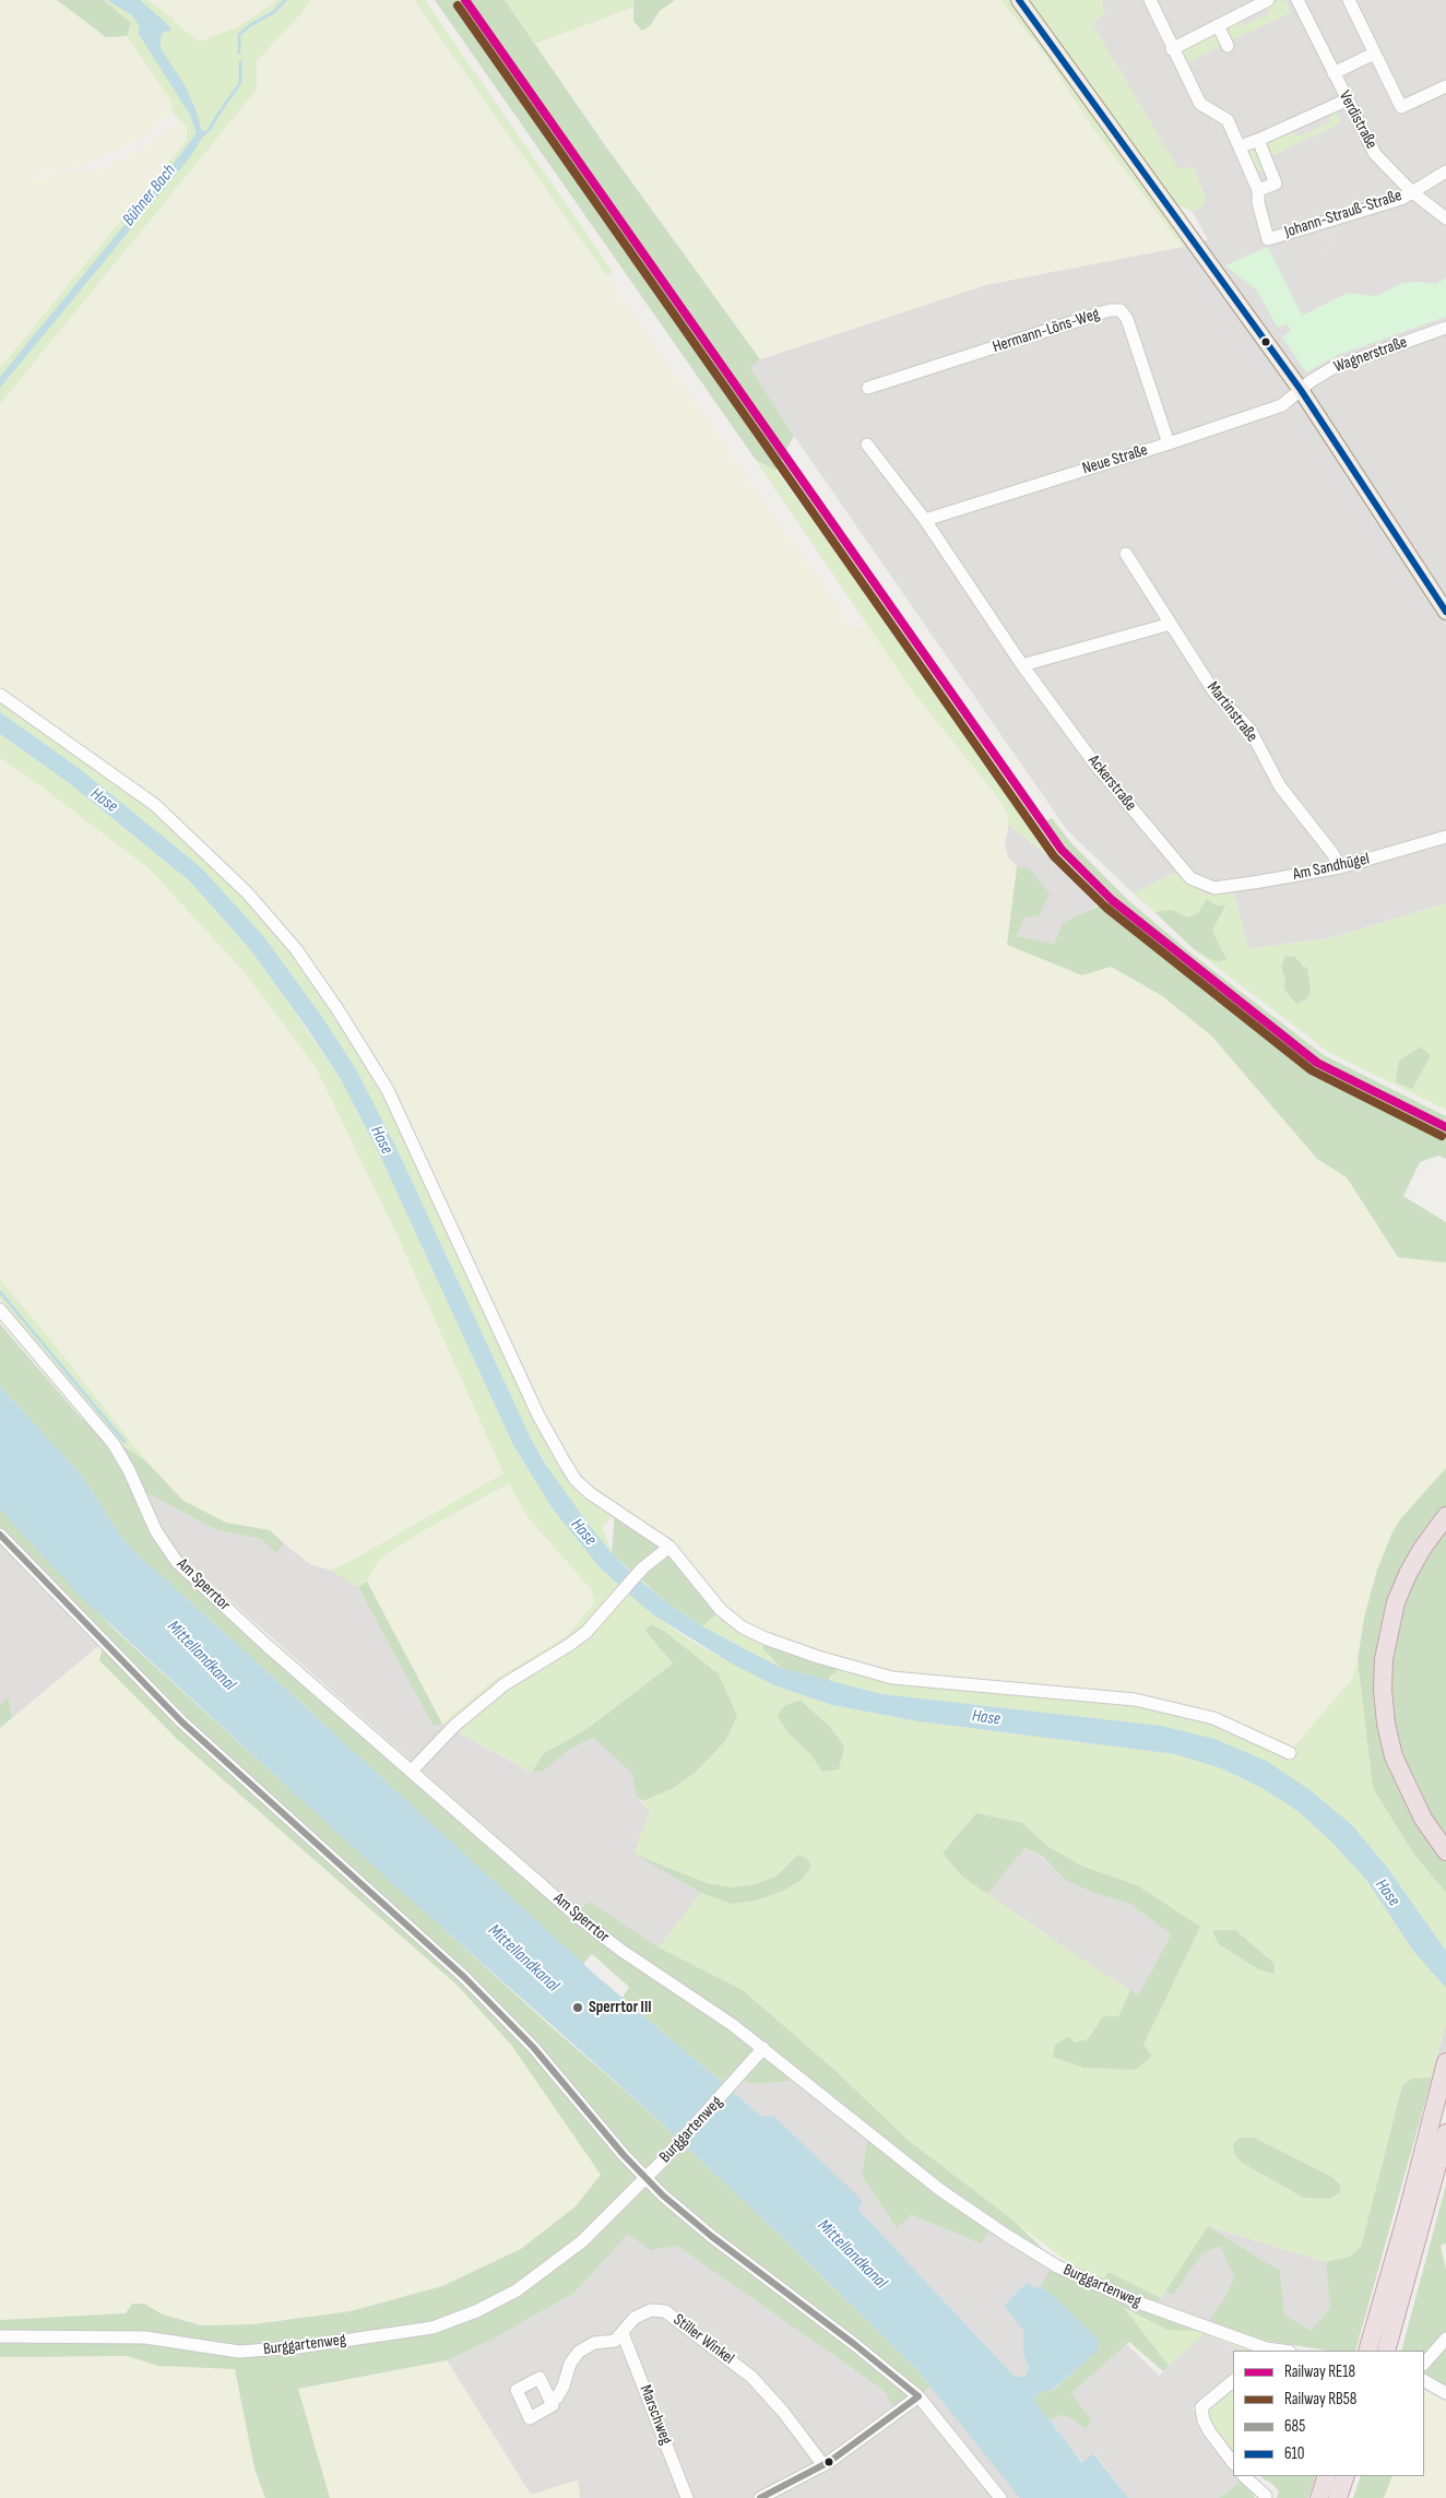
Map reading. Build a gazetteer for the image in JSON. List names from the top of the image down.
{
  "streets": {
    "street": [
      "Verdistraße",
      "Johann-Strauß-Straße",
      "Hermann-Löns-Weg",
      "Wagnerstraße",
      "Neue Straße",
      "Martinstraße",
      "Ackerstraße",
      "Am Sandhügel",
      "Am Sperrtor",
      "Burggartenweg",
      "Stiller Winkel",
      "Marschweg"
    ]
  },
  "crossings": [
    ["Verdistraße", "Johann-Strauß-Straße"],
    ["Hermann-Löns-Weg", "Neue Straße"],
    ["Wagnerstraße", "Neue Straße"],
    ["Neue Straße", "Ackerstraße"],
    ["Martinstraße", "Am Sandhügel"],
    ["Ackerstraße", "Am Sandhügel"],
    ["Am Sperrtor", "Burggartenweg"],
    ["Stiller Winkel", "Marschweg"]
  ],
  "water": ["Bühner Bach", "Hase", "Mittellandkanal"],
  "places": ["Sperrtor III"],
  "lines": [
    "rail line RE18",
    "transit line 610",
    "rail line RB58",
    "transit line 685"
  ],
  "legend": [
    "Railway RE18",
    "Railway RB58",
    "685",
    "610"
  ]
}
